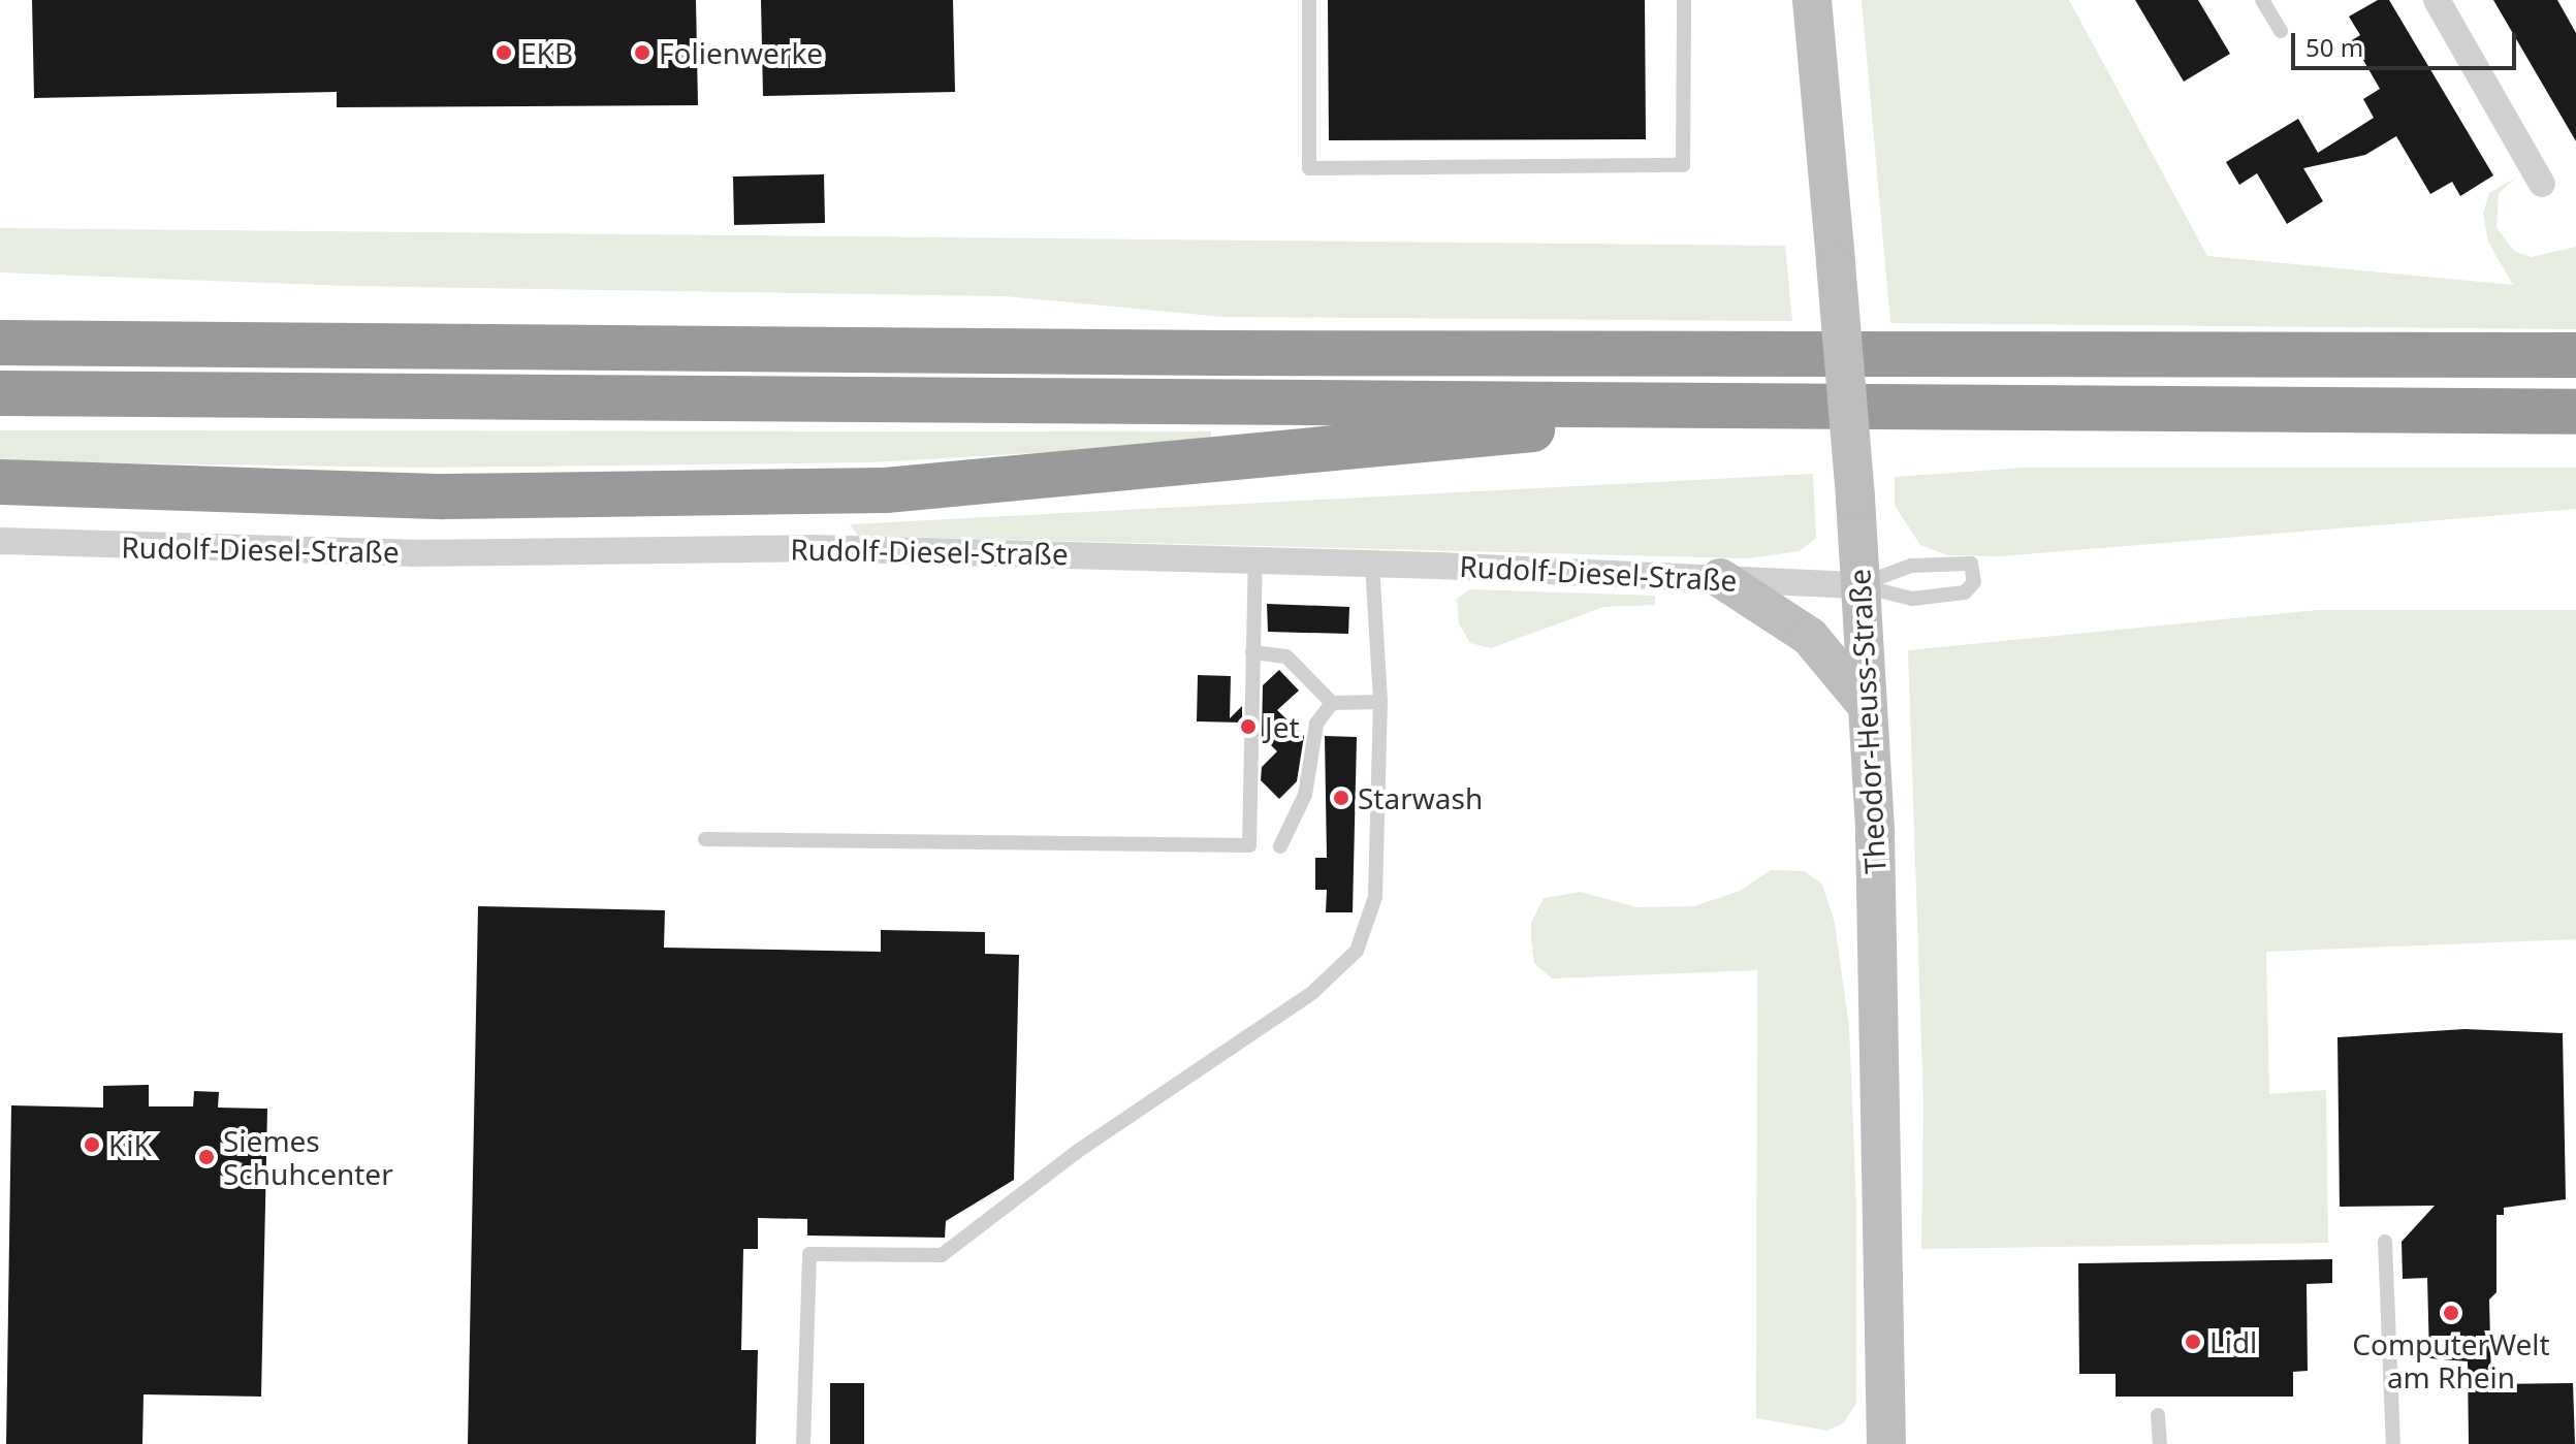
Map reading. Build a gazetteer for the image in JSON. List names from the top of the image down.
{
  "streets": {
    "main road": ["Theodor-Heuss-Straße"],
    "street": ["Rudolf-Diesel-Straße"]
  },
  "crossings": [
    ["Rudolf-Diesel-Straße", "Theodor-Heuss-Straße"]
  ],
  "places": [
    "EKB",
    "Folienwerke",
    "Jet",
    "Starwash",
    "KiK",
    "Siemes Schuhcenter",
    "ComputerWelt am Rhein",
    "Lidl"
  ],
  "scale_bar": "50 m"
}
